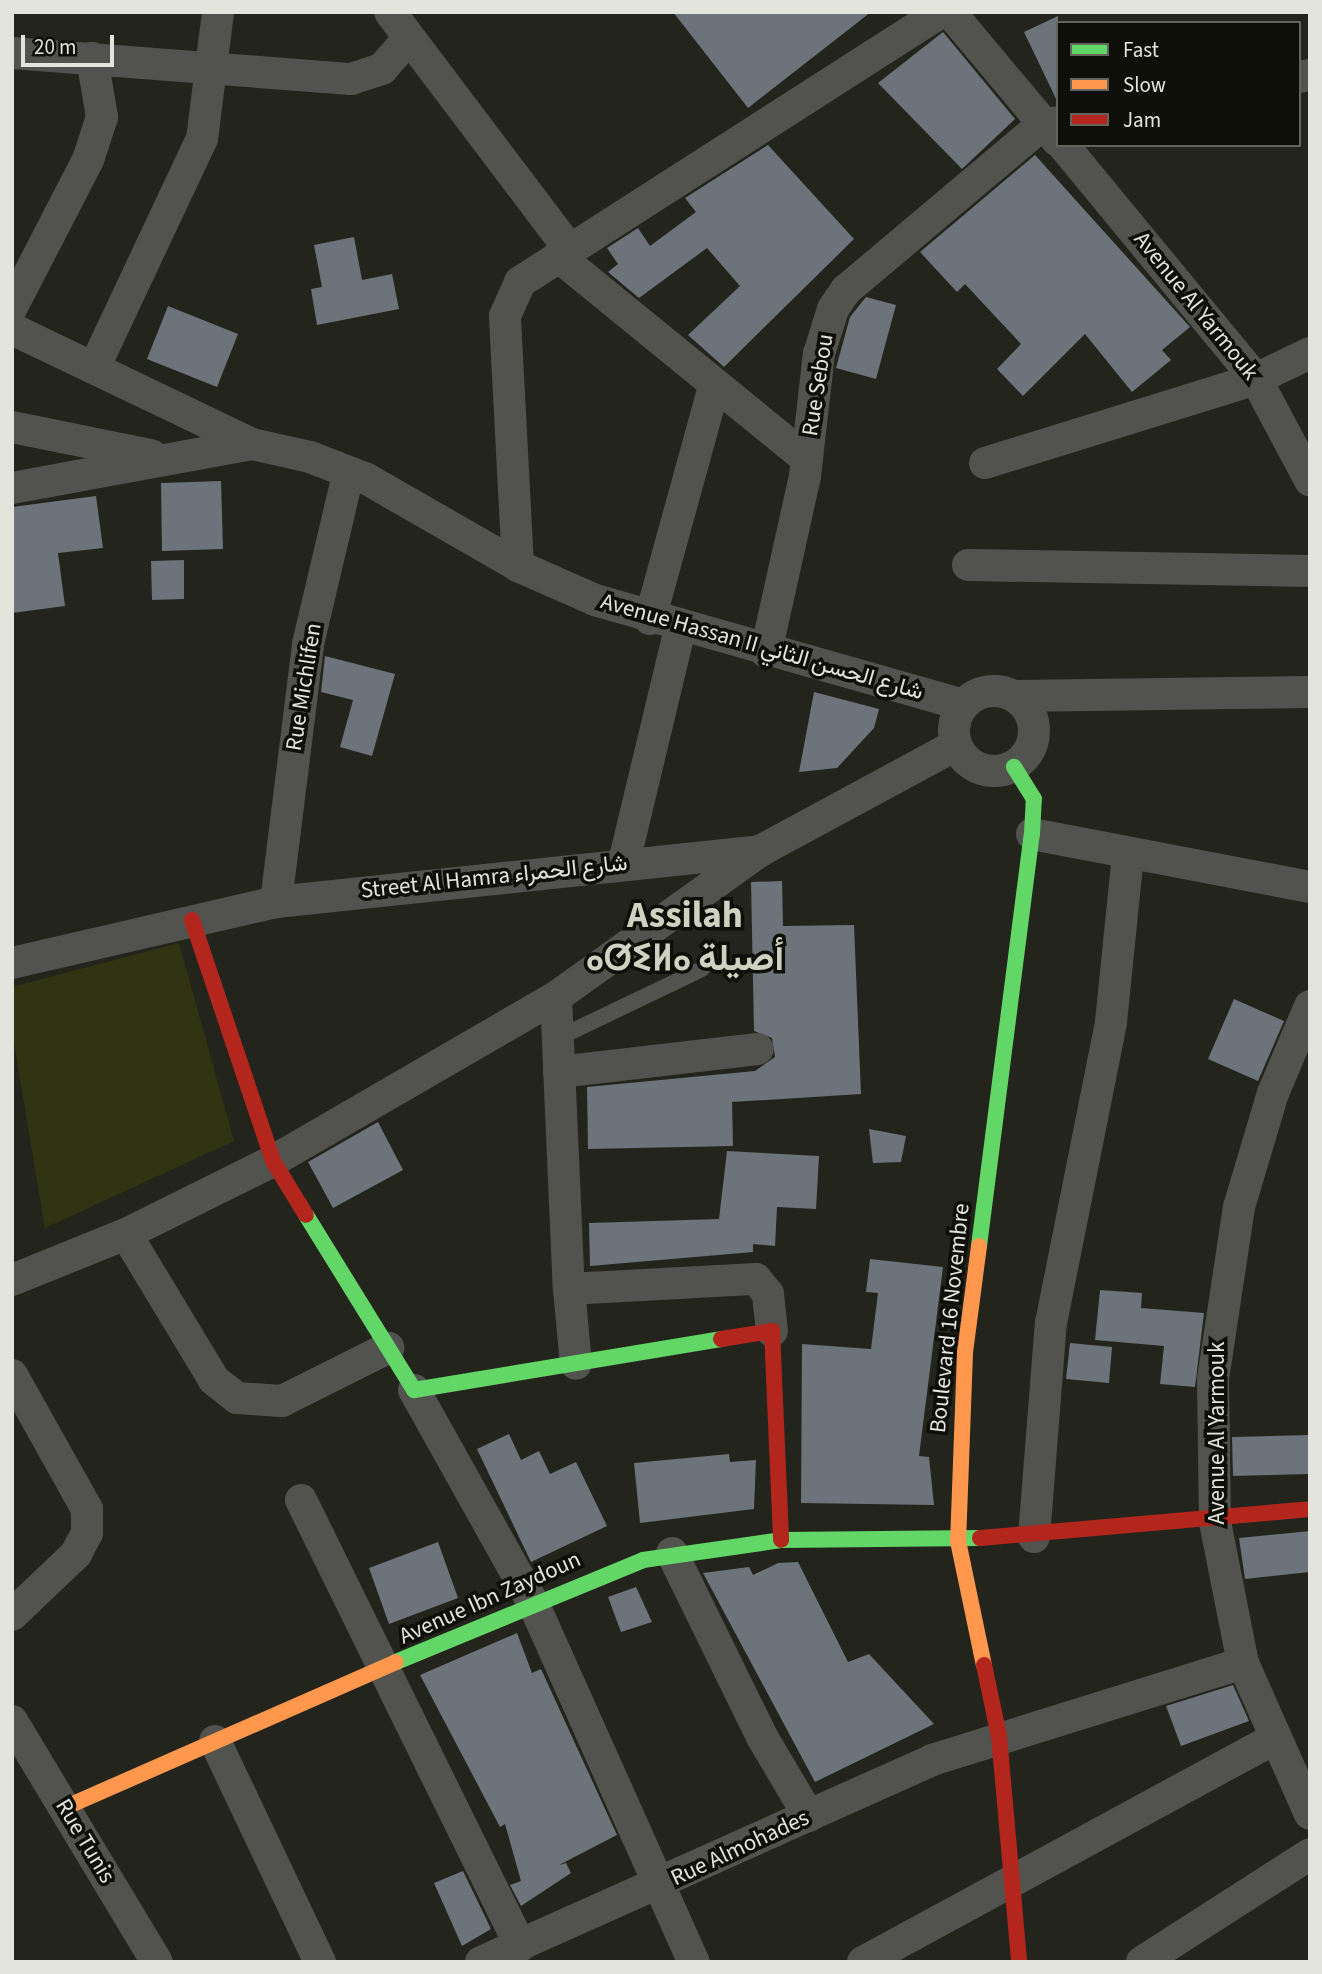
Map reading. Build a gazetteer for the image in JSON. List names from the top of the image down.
{
  "streets": {
    "street": [
      "Avenue Al Yarmouk",
      "Rue Sebou",
      "Avenue Hassan II شارع الحسن الثاني",
      "Rue Michlifen",
      "Street Al Hamra شارع الحمراء",
      "Boulevard 16 Novembre",
      "Avenue Ibn Zaydoun",
      "Rue Tunis",
      "Rue Almohades"
    ]
  },
  "crossings": [
    ["Avenue Al Yarmouk", "Rue Sebou"],
    ["Avenue Al Yarmouk", "Avenue Ibn Zaydoun"],
    ["Avenue Al Yarmouk", "Rue Almohades"],
    ["Rue Sebou", "Avenue Hassan II شارع الحسن الثاني"],
    ["Avenue Hassan II شارع الحسن الثاني", "Rue Michlifen"],
    ["Avenue Hassan II شارع الحسن الثاني", "Street Al Hamra شارع الحمراء"],
    ["Avenue Hassan II شارع الحسن الثاني", "Boulevard 16 Novembre"],
    ["Rue Michlifen", "Street Al Hamra شارع الحمراء"],
    ["Street Al Hamra شارع الحمراء", "Boulevard 16 Novembre"],
    ["Boulevard 16 Novembre", "Avenue Ibn Zaydoun"],
    ["Boulevard 16 Novembre", "Rue Almohades"],
    ["Avenue Ibn Zaydoun", "Rue Tunis"]
  ],
  "districts": ["Assilah ⴰⵚⵉⵍⴰ أصيلة"],
  "legend": ["Fast", "Slow", "Jam"],
  "scale_bar": "20 m"
}
